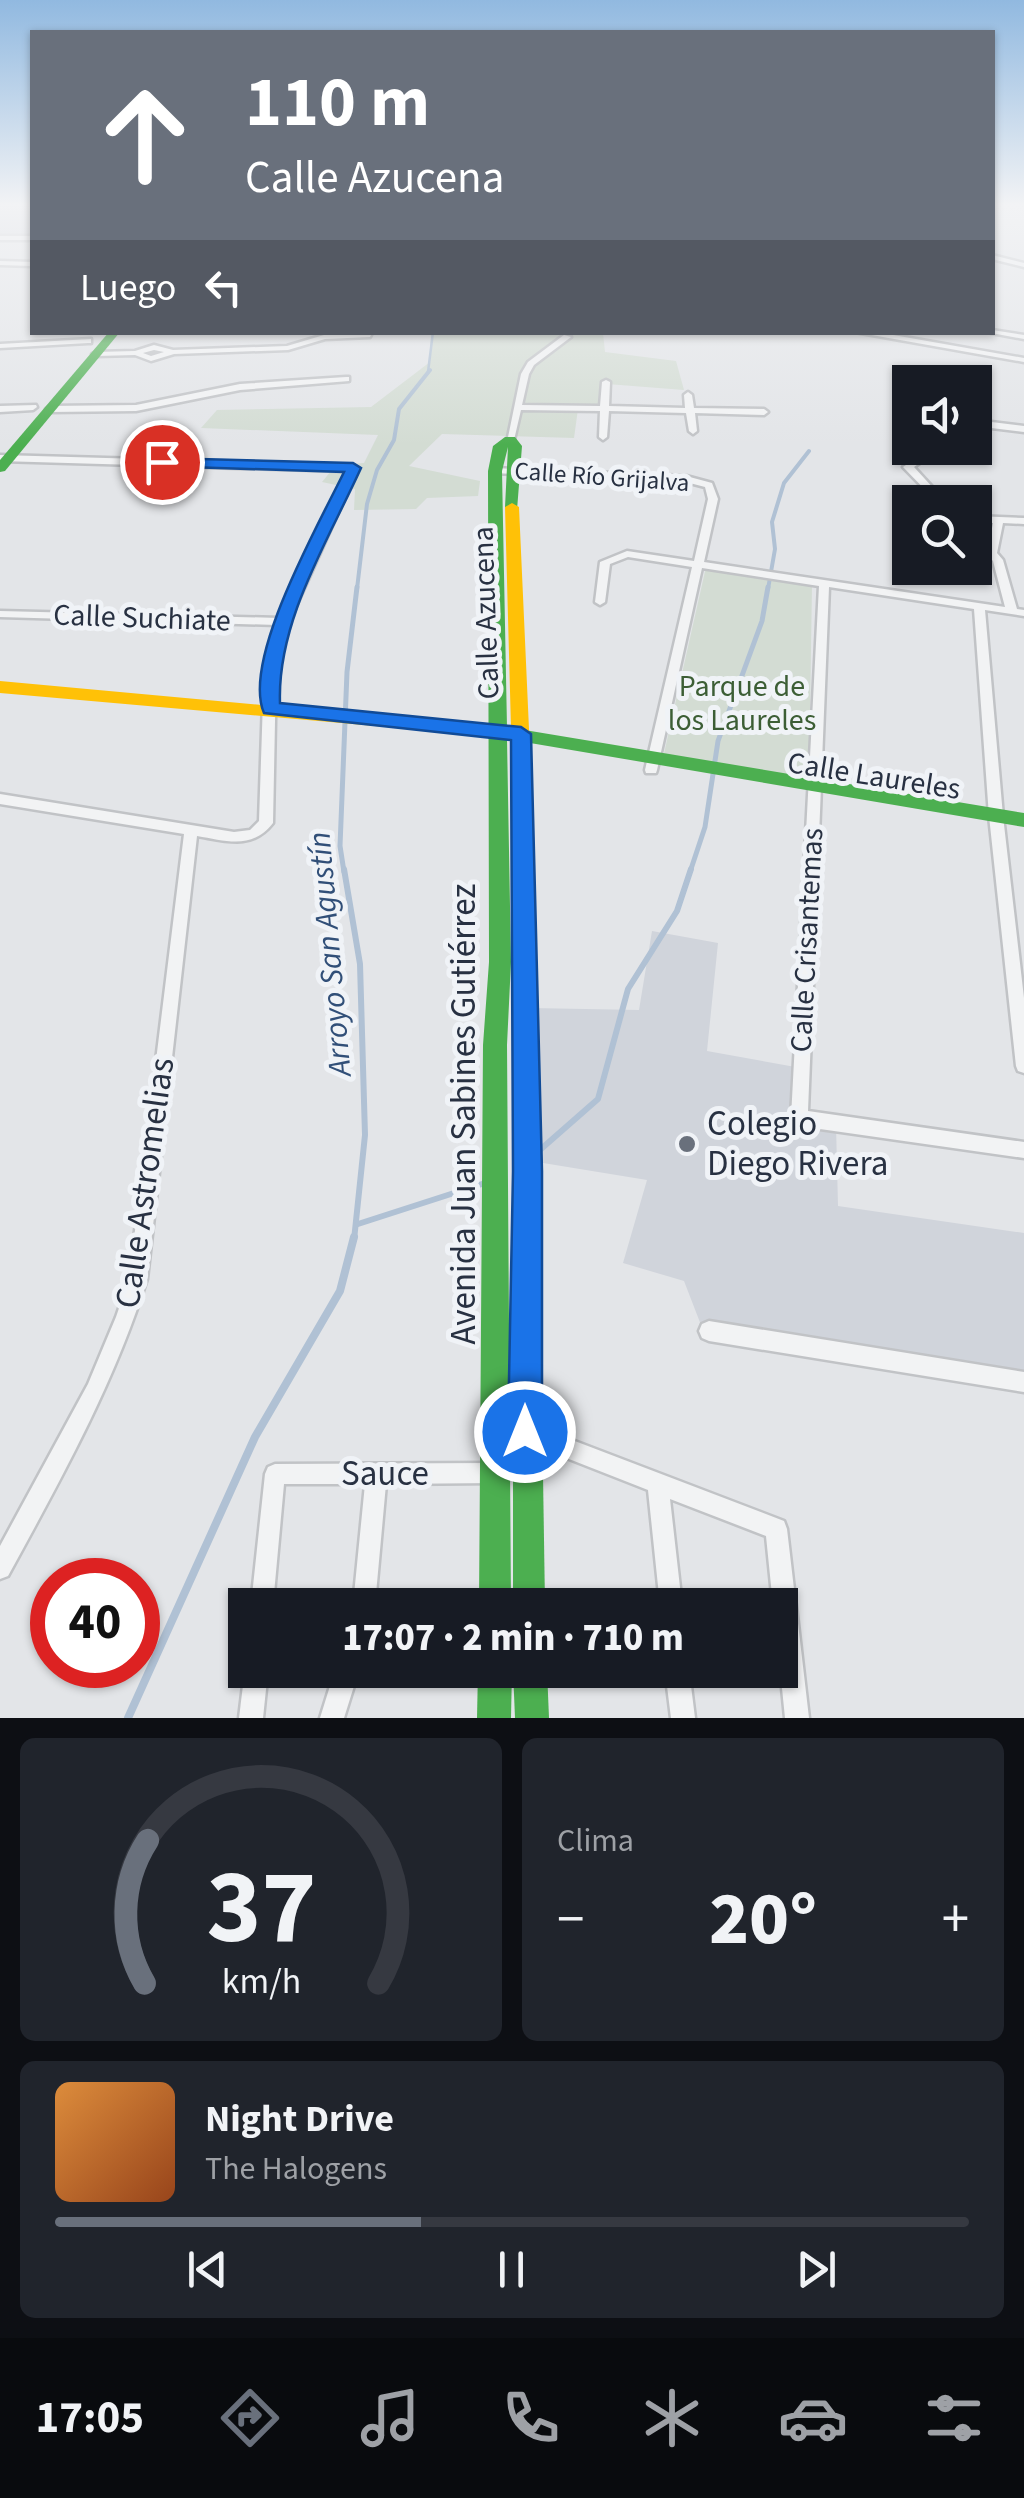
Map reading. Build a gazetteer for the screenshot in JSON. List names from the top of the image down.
{
  "streets": {
    "street": [
      "Calle Río Grijalva",
      "Calle Azucena",
      "Calle Suchiate",
      "Calle Laureles",
      "Calle Crisantemas",
      "Avenida Juan Sabines Gutiérrez",
      "Calle Astromelias",
      "Sauce"
    ]
  },
  "crossings": [
    ["Calle Río Grijalva", "Calle Azucena"],
    ["Calle Río Grijalva", "Avenida Juan Sabines Gutiérrez"],
    ["Calle Azucena", "Avenida Juan Sabines Gutiérrez"],
    ["Avenida Juan Sabines Gutiérrez", "Sauce"]
  ],
  "water": ["Arroyo San Agustín"],
  "parks": ["Parque de los Laureles"],
  "places": ["Colegio Diego Rivera"],
  "page": {
    "turn": ["110 m", "Calle Azucena"],
    "then": "Luego",
    "limit": "40",
    "trip": "17:07 · 2 min · 710 m",
    "tile": "Clima",
    "heat": ["−", "20°", "+"],
    "song": ["Night Drive", "The Halogens"],
    "tabs": "17:05",
    "gauge": ["37", "km/h"]
  }
}
